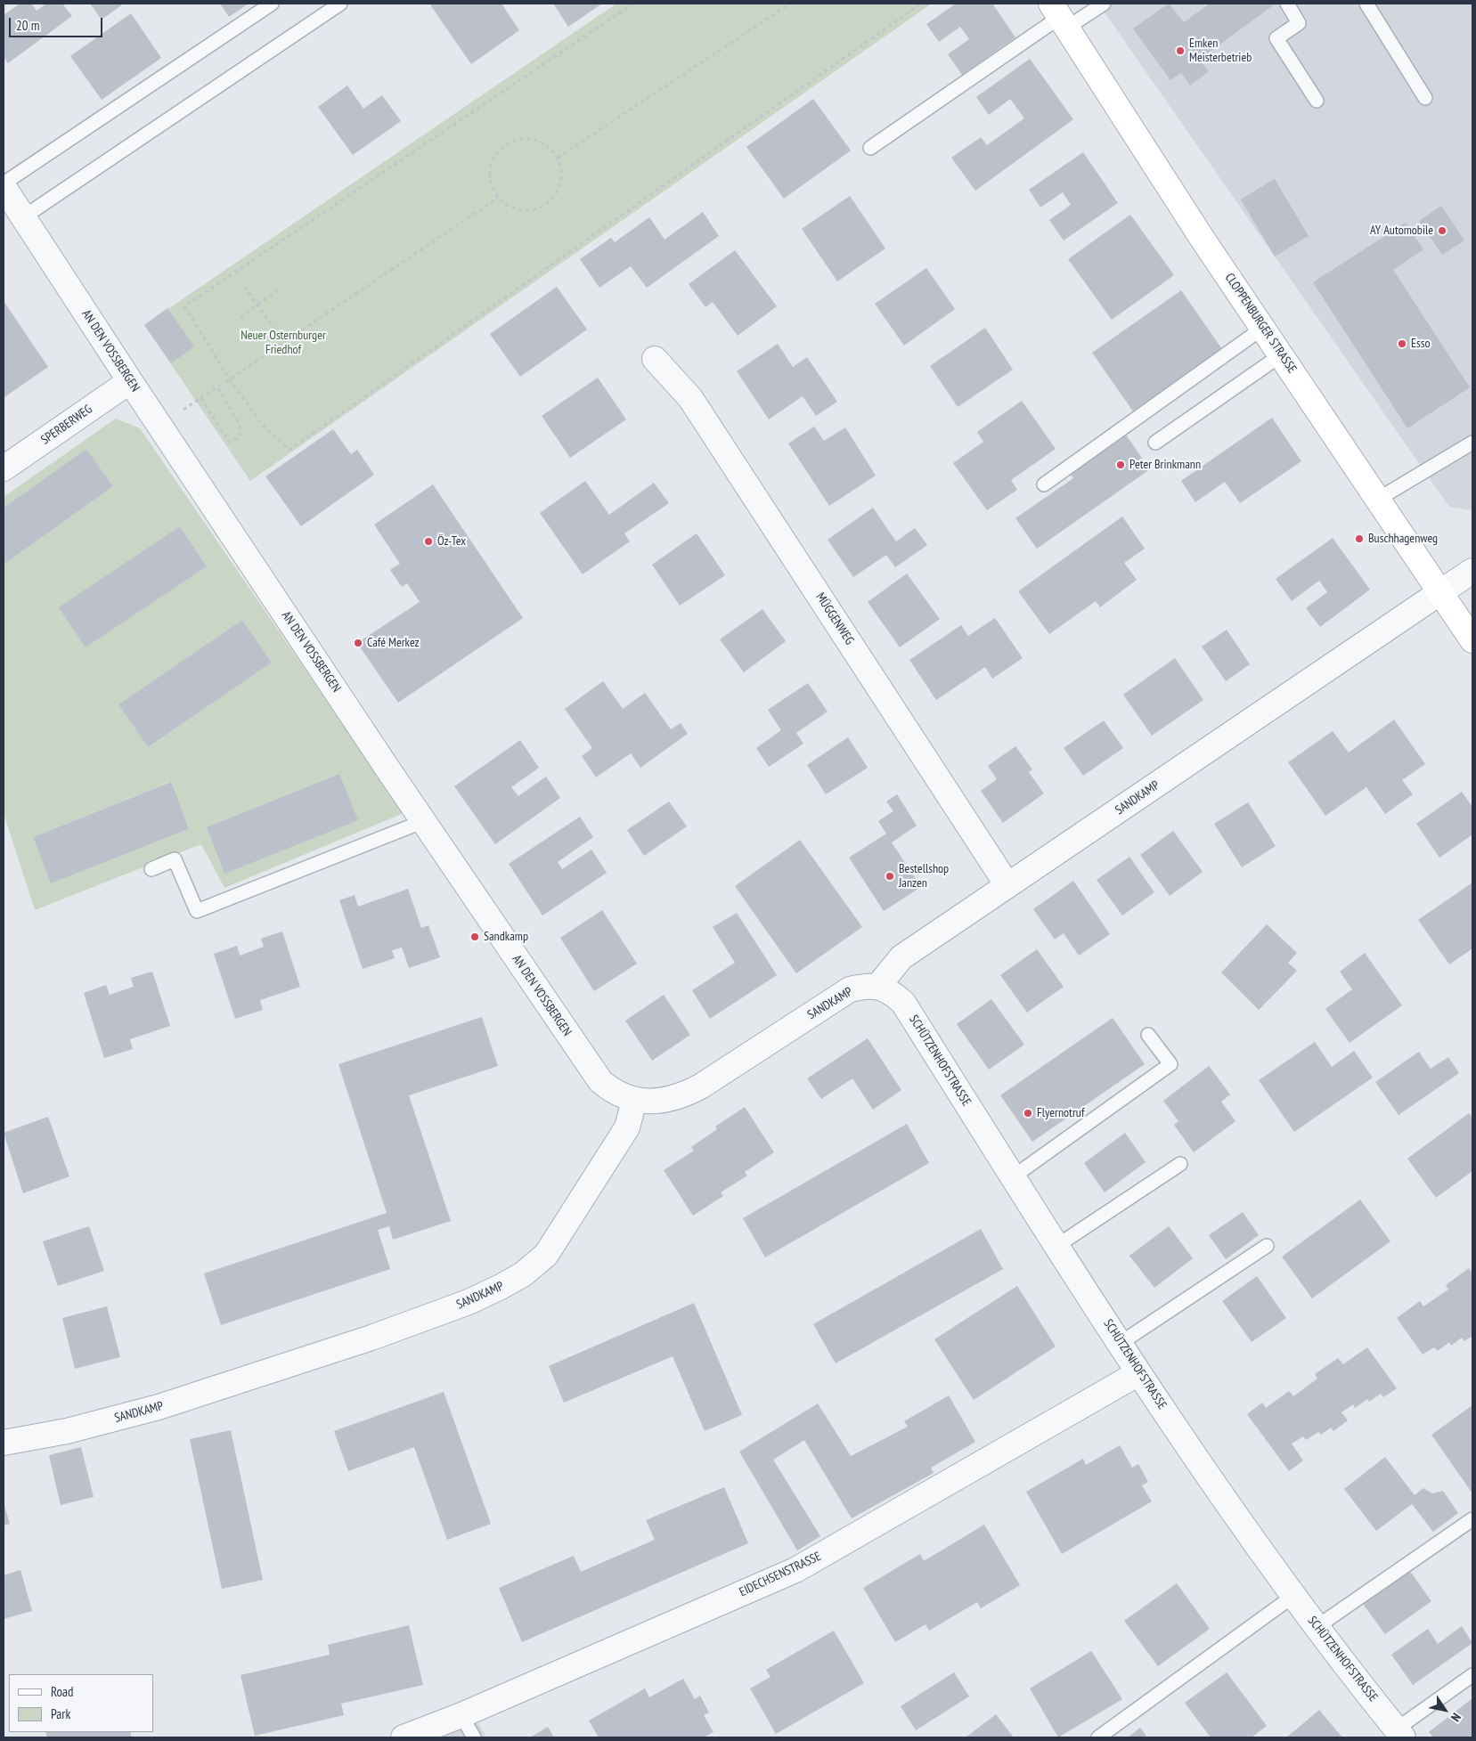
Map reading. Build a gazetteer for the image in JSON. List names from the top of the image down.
{
  "streets": {
    "main road": ["CLOPPENBURGER STRASSE"],
    "street": [
      "AN DEN VOSSBERGEN",
      "SPERBERWEG",
      "MÜGGENWEG",
      "SANDKAMP",
      "SCHÜTZENHOFSTRASSE",
      "EIDECHSENSTRASSE"
    ]
  },
  "crossings": [
    ["CLOPPENBURGER STRASSE", "SANDKAMP"],
    ["AN DEN VOSSBERGEN", "SPERBERWEG"],
    ["AN DEN VOSSBERGEN", "SANDKAMP"],
    ["MÜGGENWEG", "SANDKAMP"],
    ["SANDKAMP", "SCHÜTZENHOFSTRASSE"],
    ["SCHÜTZENHOFSTRASSE", "EIDECHSENSTRASSE"]
  ],
  "parks": ["Neuer Osternburger Friedhof"],
  "places": [
    "Emken Meisterbetrieb",
    "AY Automobile",
    "Esso",
    "Peter Brinkmann",
    "Buschhagenweg",
    "Öz-Tex",
    "Café Merkez",
    "Bestellshop Janzen",
    "Sandkamp",
    "Flyernotruf"
  ],
  "legend": ["Road", "Park"],
  "scale_bar": "20 m",
  "north": "bottom right"
}
